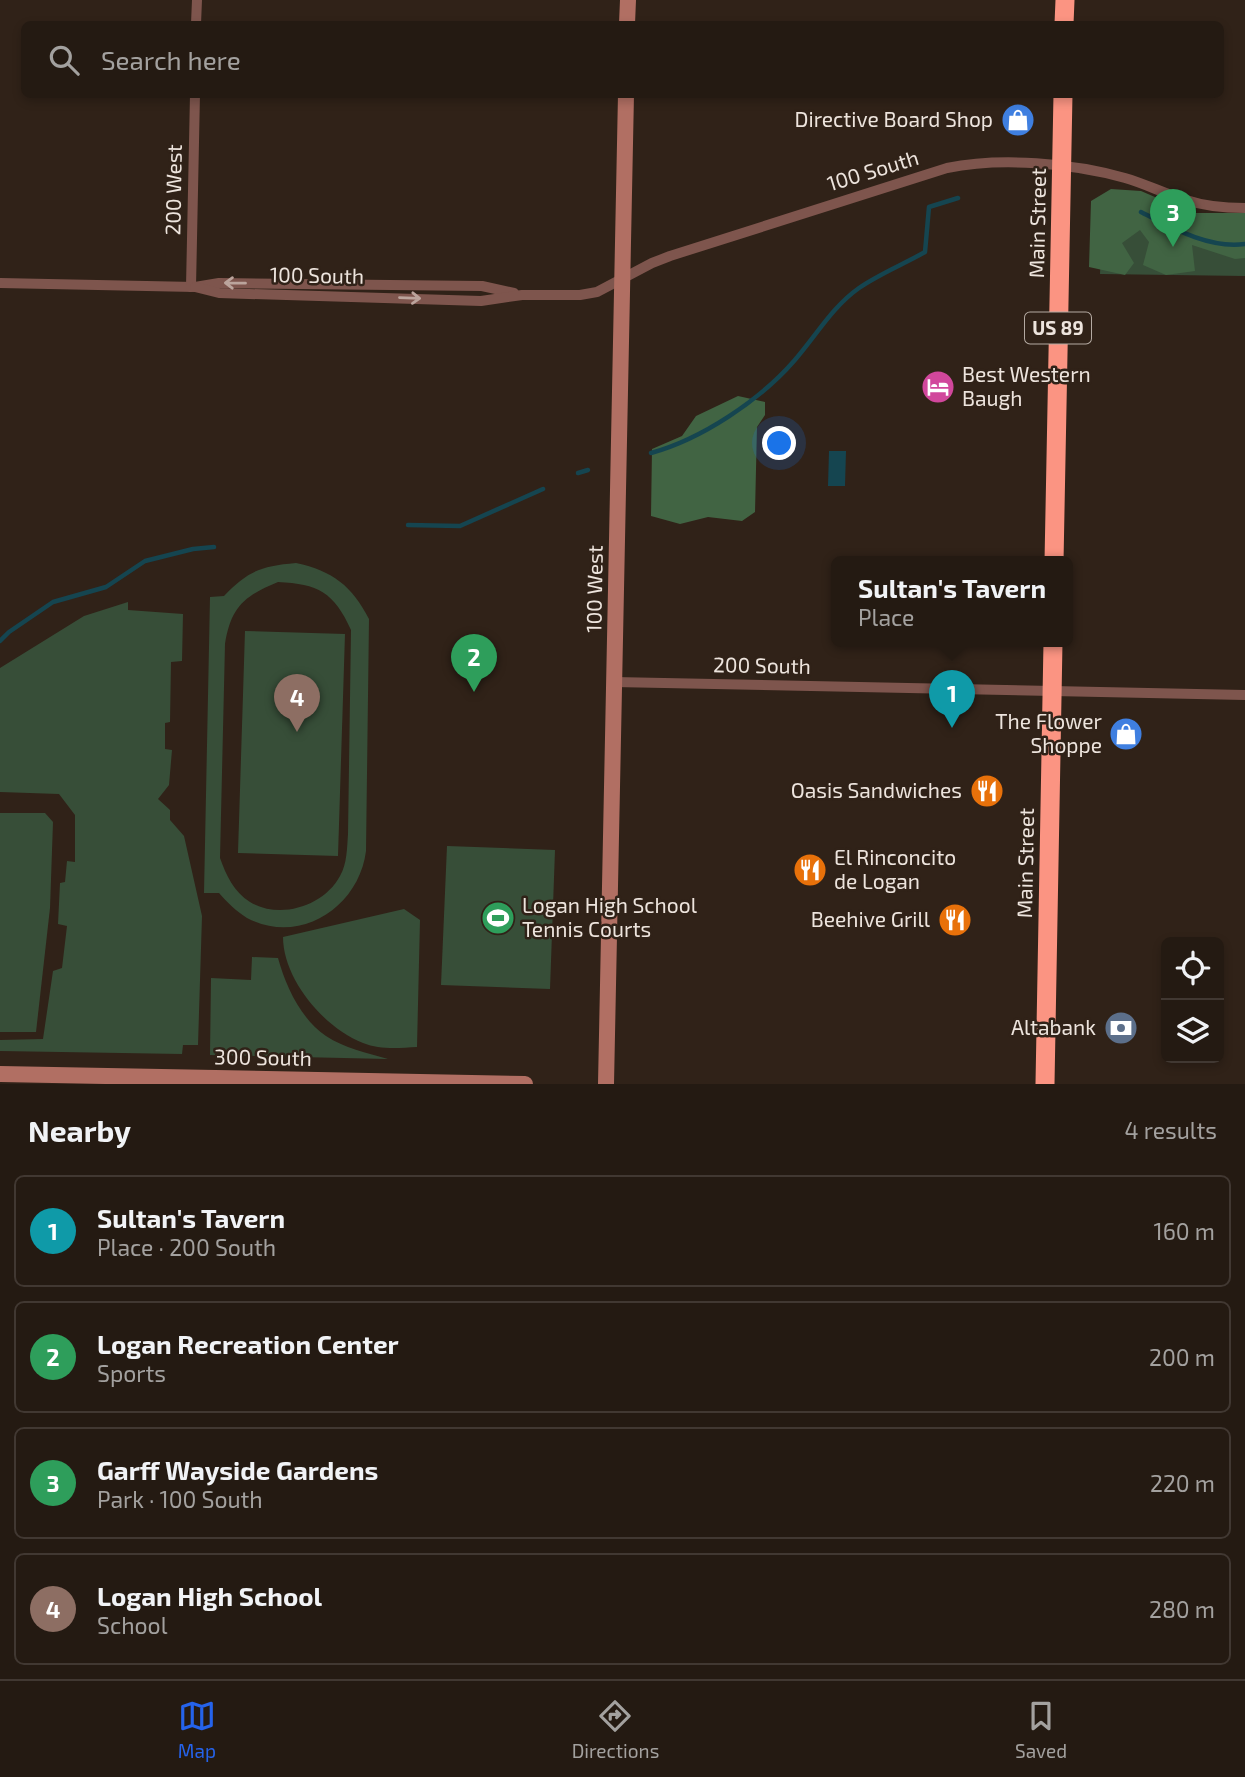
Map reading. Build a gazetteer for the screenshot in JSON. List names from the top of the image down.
{
  "streets": {
    "highway": ["Main Street", "US 89"],
    "street": [
      "100 South",
      "200 West",
      "100 West",
      "200 South",
      "300 South"
    ]
  },
  "crossings": [
    ["100 South", "200 West"],
    ["100 South", "Main Street"],
    ["100 South", "100 West"],
    ["Main Street", "200 South"],
    ["100 West", "200 South"]
  ],
  "places": {
    "shop": ["Directive Board Shop", "The Flower Shoppe"],
    "hotel": ["Best Western Baugh"],
    "restaurant": ["Oasis Sandwiches", "El Rinconcito de Logan", "Beehive Grill"],
    "sports": ["Logan High School Tennis Courts"],
    "bank": ["Altabank"]
  },
  "page": {
    "search": "Search here",
    "pins": [
      "3",
      "2",
      "1",
      "4"
    ],
    "popup": ["Sultan's Tavern", "Place"],
    "heading": ["Nearby", "4 results"],
    "list": [
      {
        "mark": "1",
        "name": "Sultan's Tavern",
        "note": "Place · 200 South",
        "value": "160 m"
      },
      {
        "mark": "2",
        "name": "Logan Recreation Center",
        "note": "Sports",
        "value": "200 m"
      },
      {
        "mark": "3",
        "name": "Garff Wayside Gardens",
        "note": "Park · 100 South",
        "value": "220 m"
      },
      {
        "mark": "4",
        "name": "Logan High School",
        "note": "School",
        "value": "280 m"
      }
    ],
    "nav": ["Map", "Directions", "Saved"]
  }
}
